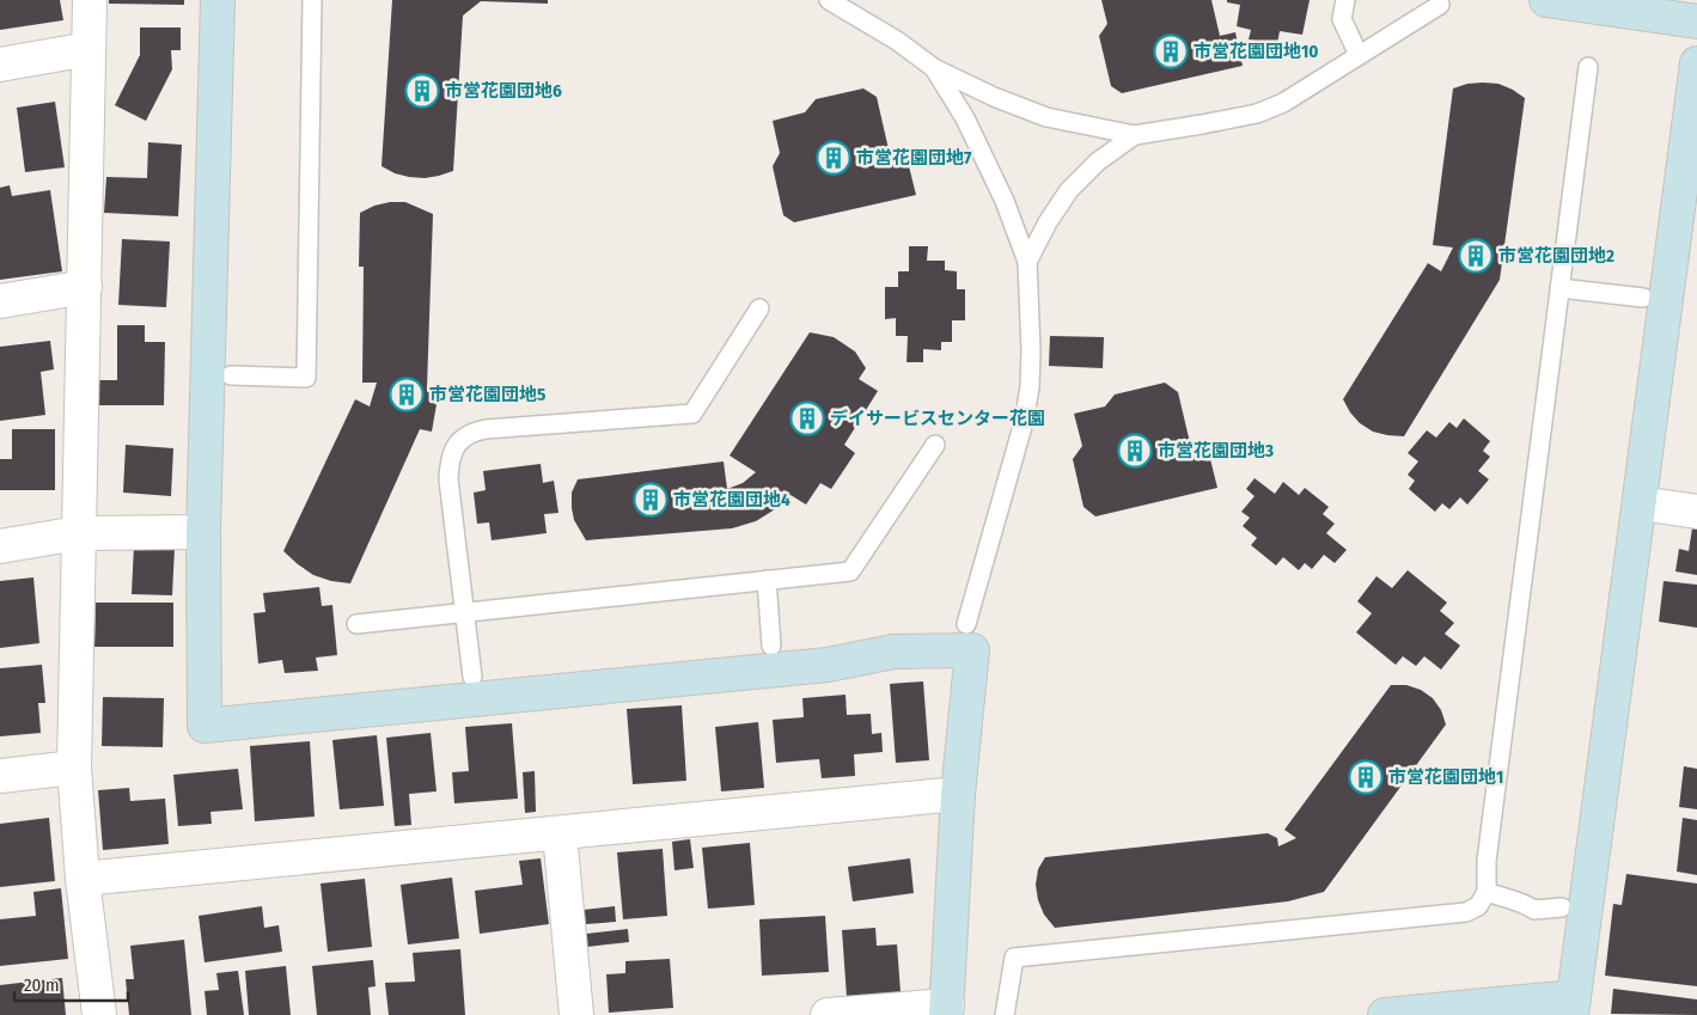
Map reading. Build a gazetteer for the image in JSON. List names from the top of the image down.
{
  "places": {
    "building": [
      "市営花園団地10",
      "市営花園団地6",
      "市営花園団地7",
      "市営花園団地2",
      "市営花園団地5",
      "デイサービスセンター花園",
      "市営花園団地3",
      "市営花園団地4",
      "市営花園団地1"
    ]
  },
  "scale_bar": "20 m"
}
